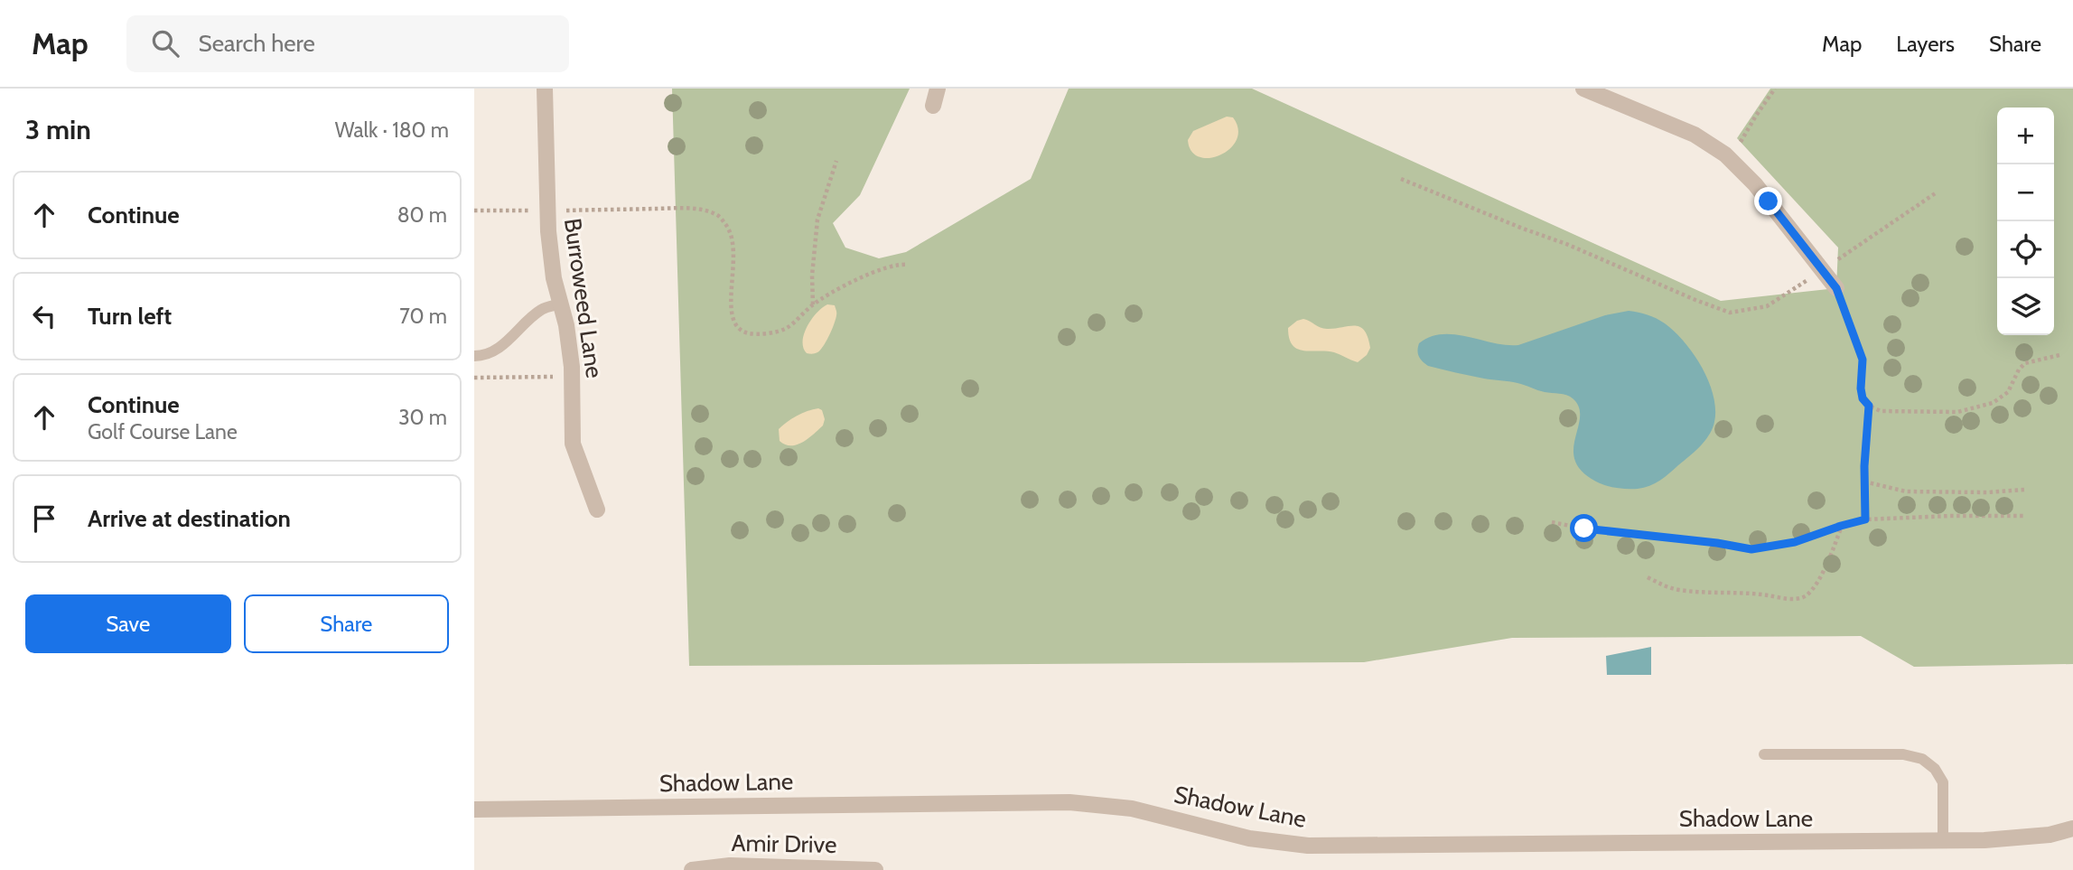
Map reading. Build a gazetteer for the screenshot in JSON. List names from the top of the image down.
{
  "streets": {
    "street": ["Burroweed Lane", "Shadow Lane", "Amir Drive"]
  },
  "page": {
    "header": "Map",
    "search": "Search here",
    "nav": ["Map", "Layers", "Share"],
    "heading": ["3 min", "Walk · 180 m"],
    "map_buttons": ["+", "−"],
    "list": [
      ["Continue", "80 m"],
      ["Turn left", "70 m"],
      ["Continue", "Golf Course Lane", "30 m"],
      "Arrive at destination"
    ],
    "buttons": ["Save", "Share"]
  }
}
